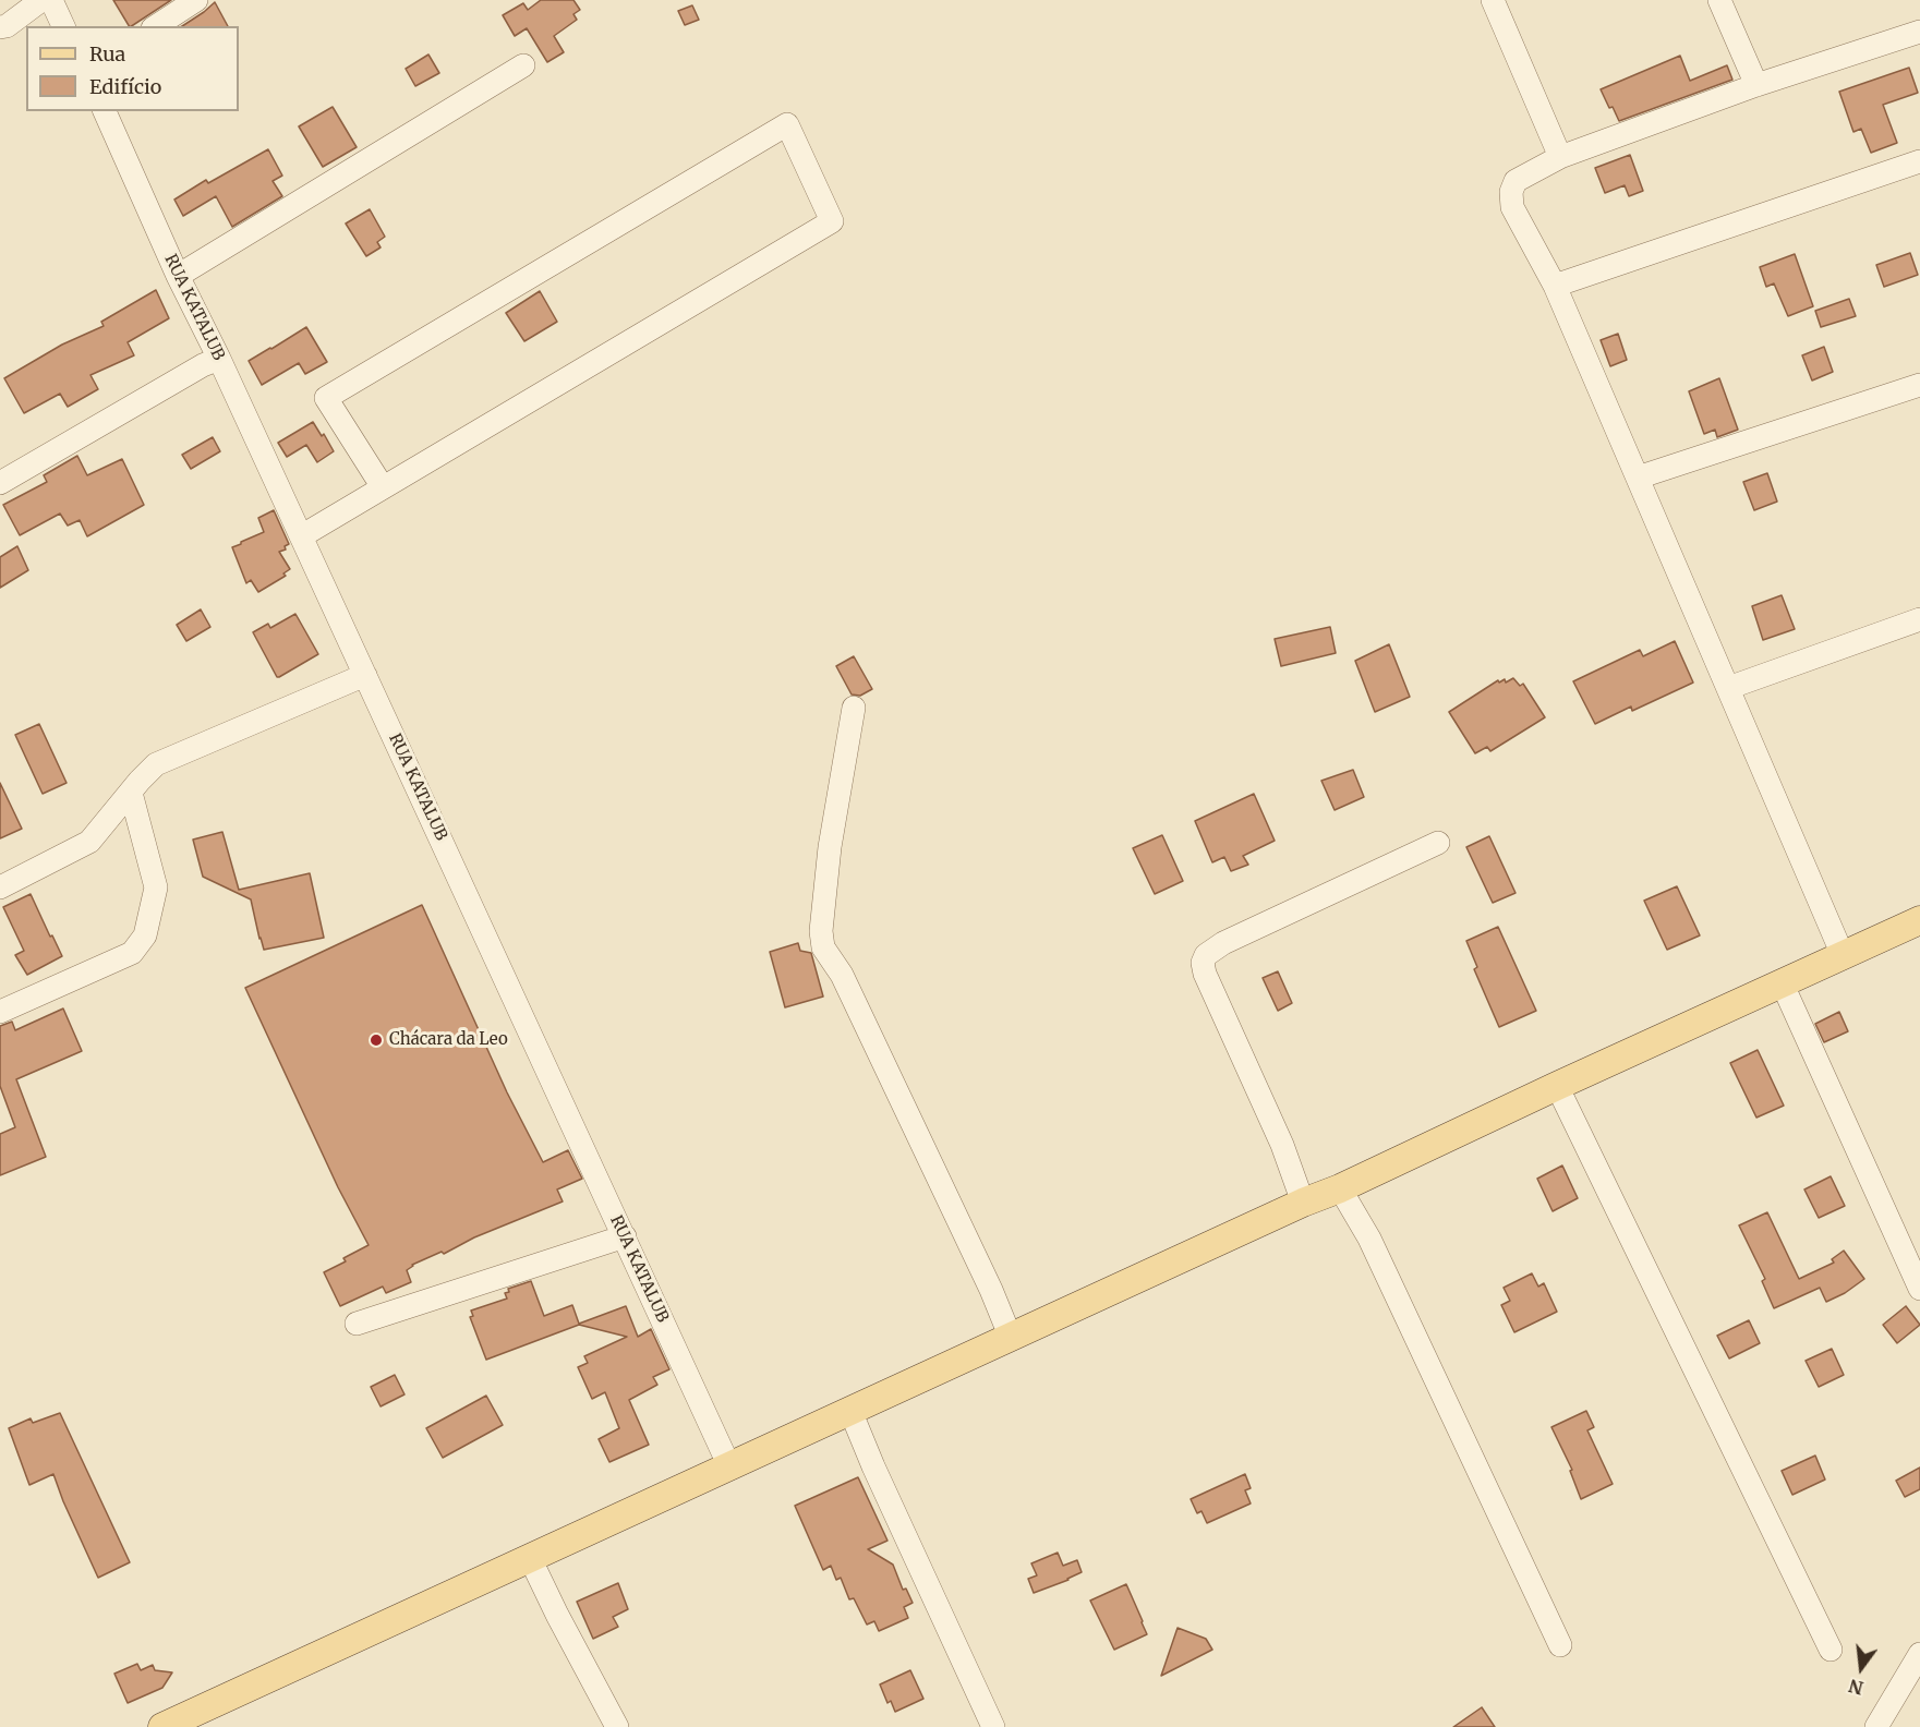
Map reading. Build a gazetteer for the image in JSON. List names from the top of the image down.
{
  "streets": {
    "street": ["RUA KATALUB"]
  },
  "places": ["Chácara da Leo"],
  "legend": ["Rua", "Edifício"],
  "north": "bottom"
}
